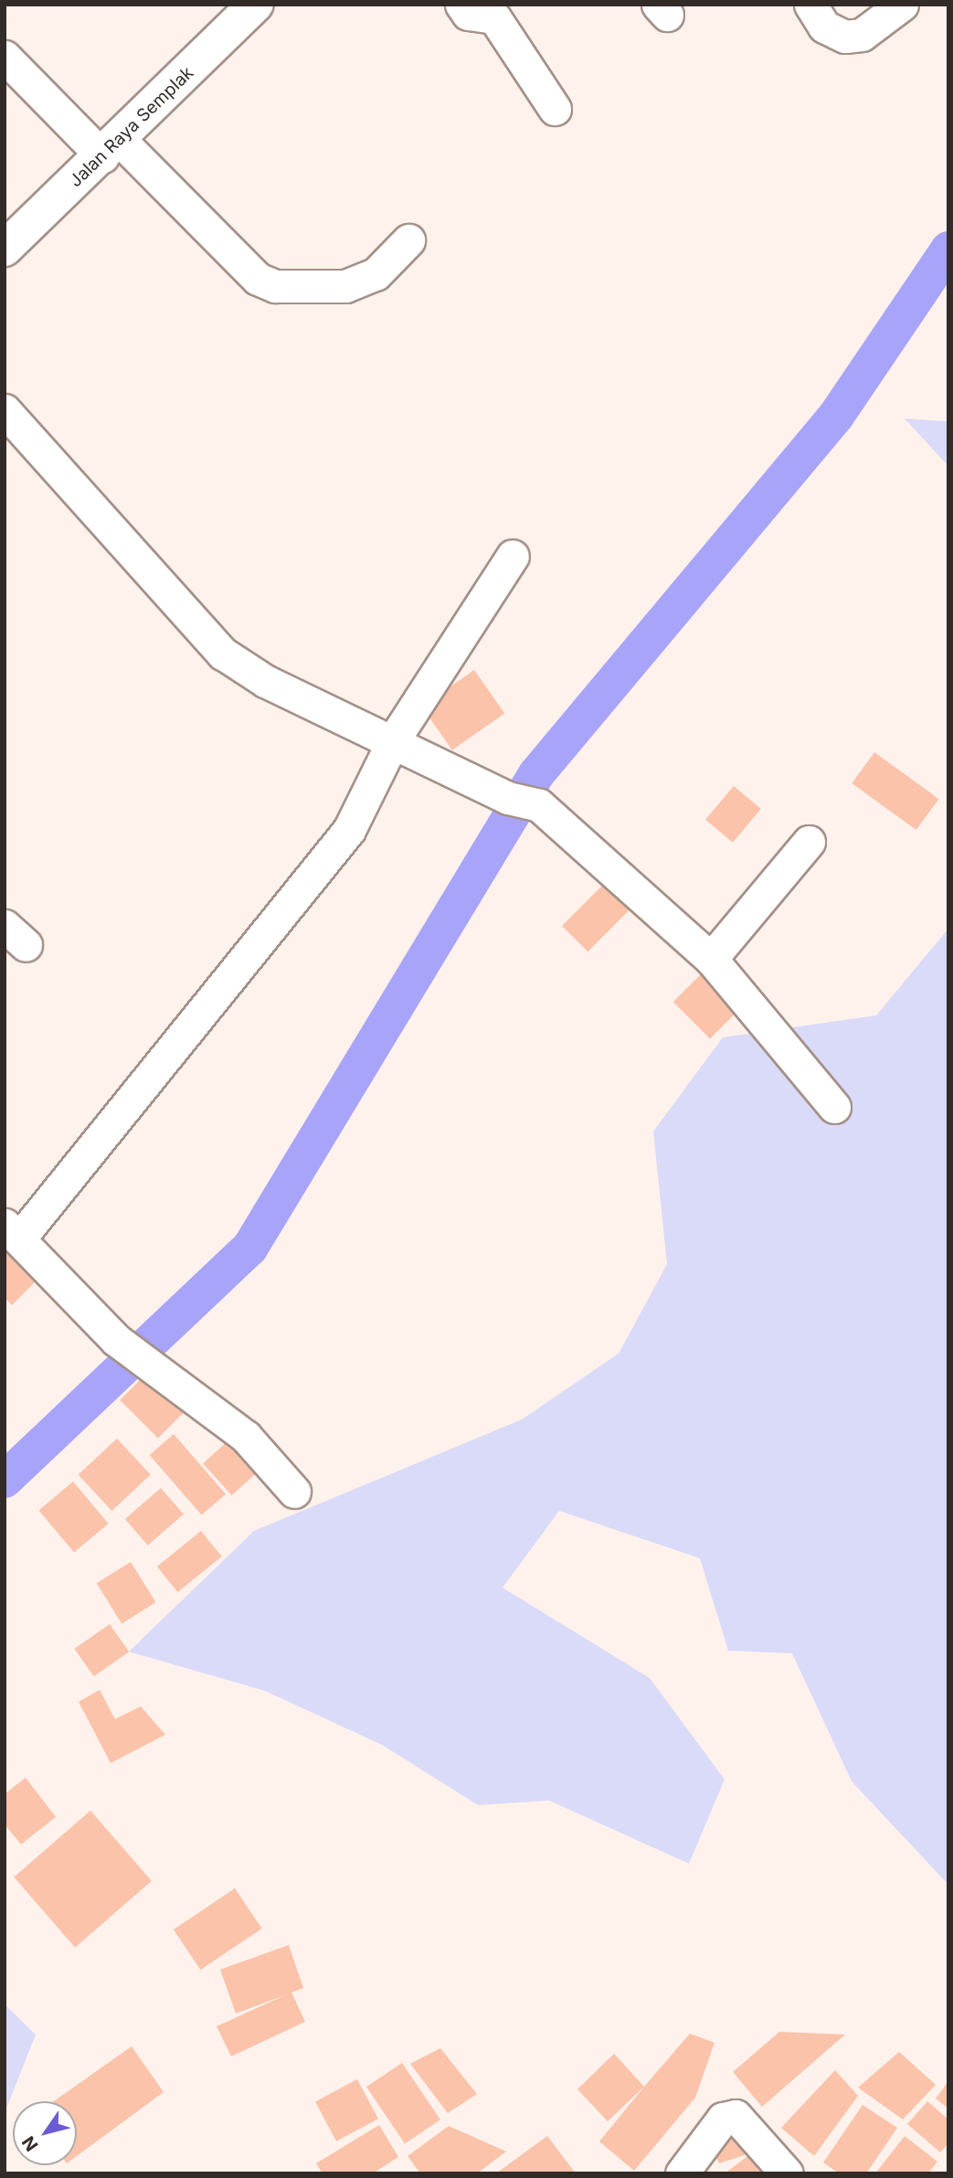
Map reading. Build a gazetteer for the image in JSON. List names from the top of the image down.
{
  "streets": {
    "main road": ["Jalan Raya Semplak"]
  },
  "north": "bottom left"
}
